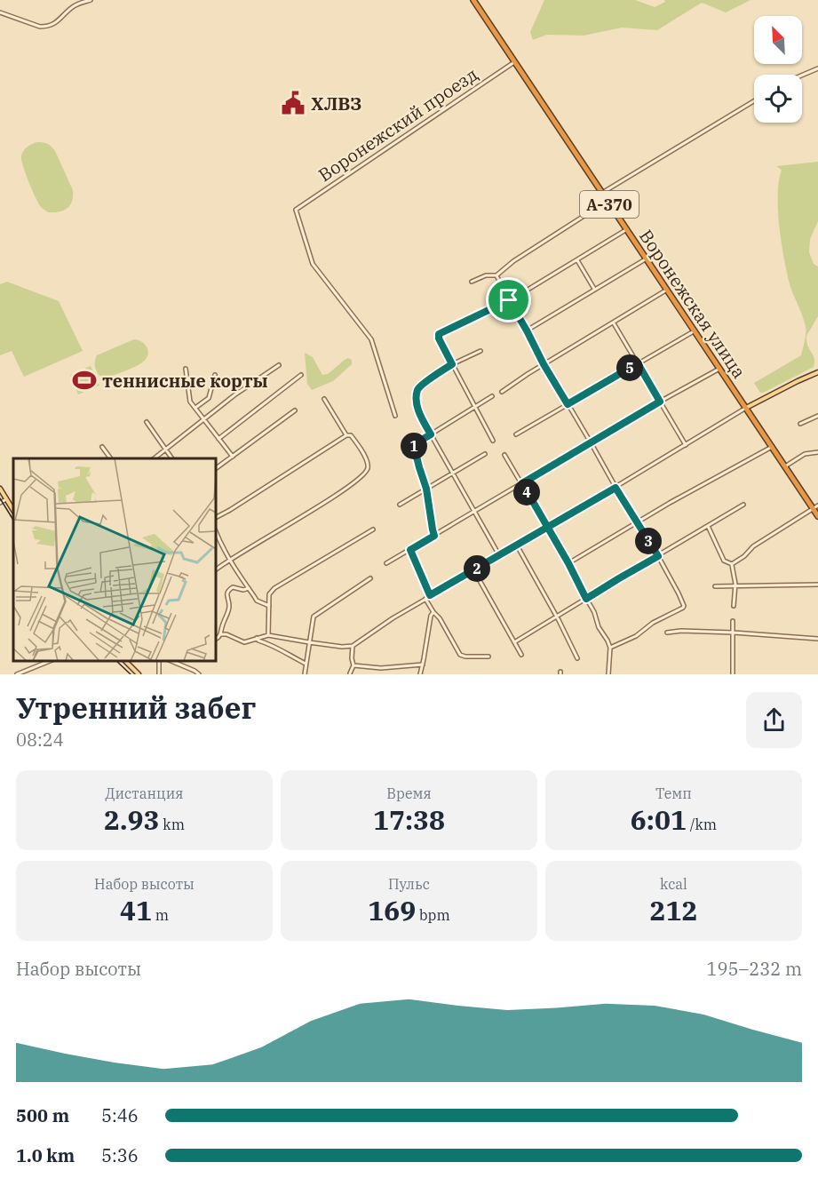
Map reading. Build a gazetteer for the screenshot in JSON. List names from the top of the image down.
{
  "streets": {
    "highway": ["А-370", "Воронежская улица"],
    "street": ["Воронежский проезд"]
  },
  "crossings": [
    ["Воронежский проезд", "Воронежская улица"]
  ],
  "places": {
    "public building": ["ХЛВЗ"],
    "sports": ["теннисные корты"]
  },
  "north": "top left",
  "page": {
    "pins": [
      "5",
      "1",
      "4",
      "3",
      "2"
    ],
    "heading": ["Утренний забег", "08:24"],
    "stats": [
      ["Дистанция", "2.93 km"],
      ["Время", "17:38"],
      ["Темп", "6:01 /km"],
      ["Набор высоты", "41 m"],
      ["Пульс", "169 bpm"],
      ["kcal", "212"]
    ],
    "chart": ["Набор высоты", "195–232 m"],
    "list": [
      {
        "name": "500 m",
        "note": "5:46"
      },
      {
        "name": "1.0 km",
        "note": "5:36"
      }
    ]
  }
}
